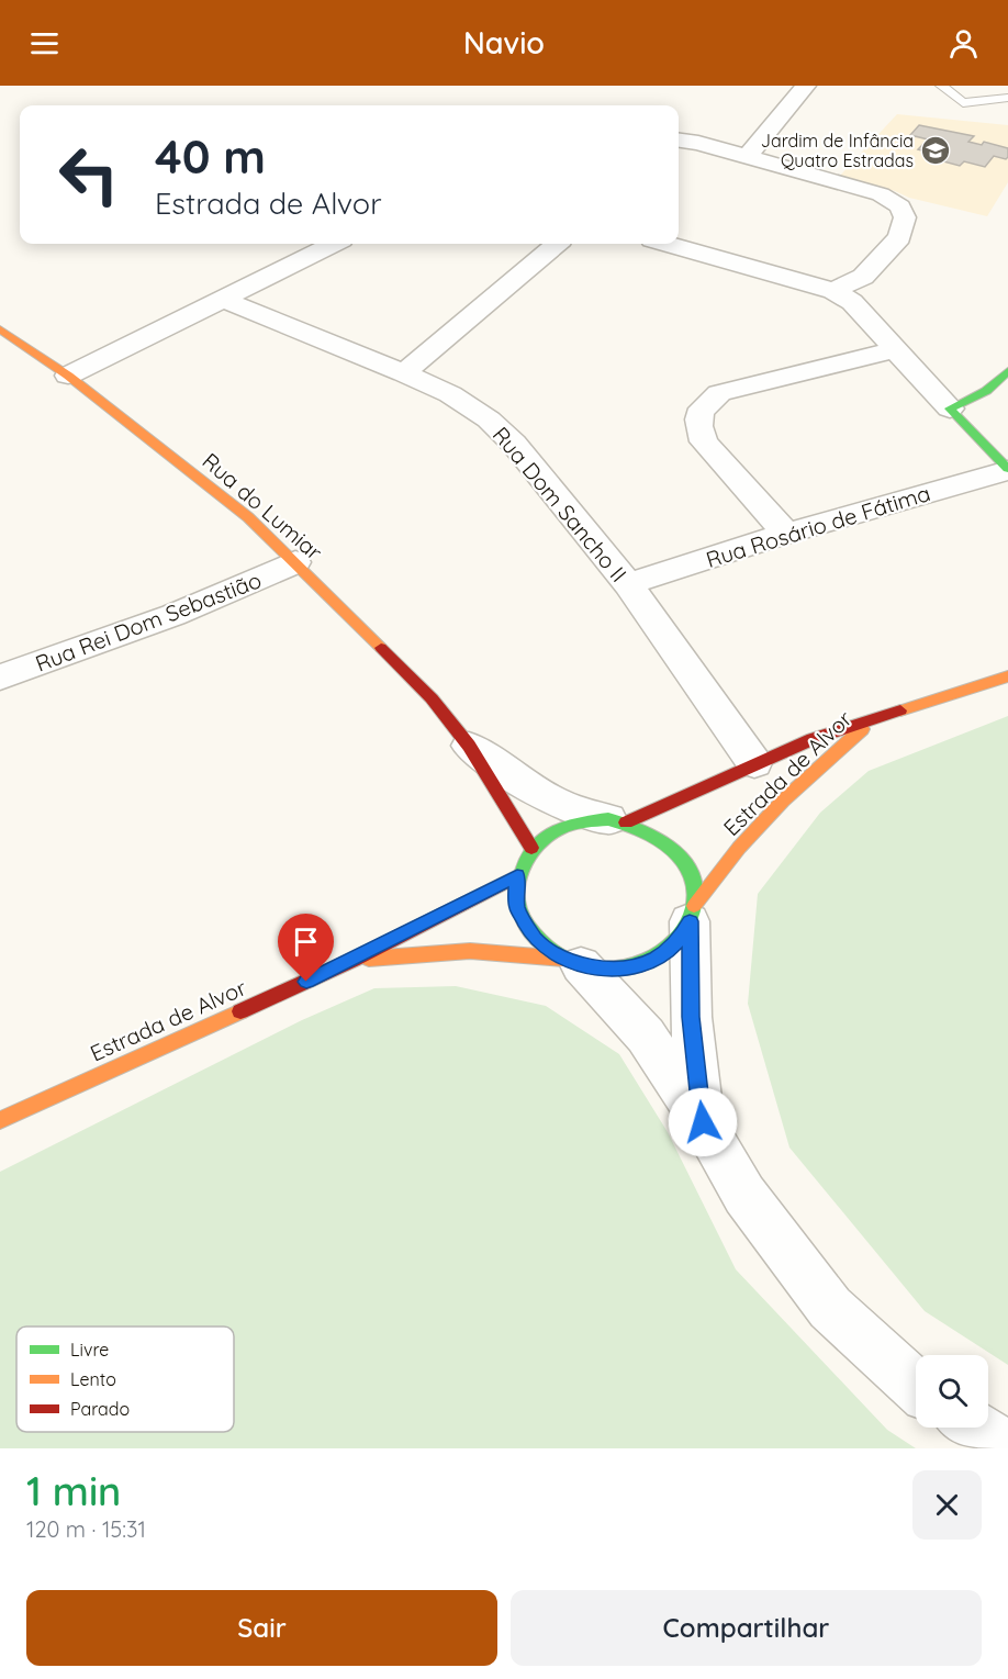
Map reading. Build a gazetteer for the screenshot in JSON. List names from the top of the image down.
{
  "streets": {
    "street": [
      "Rua Dom Sancho II",
      "Rua do Lumiar",
      "Rua Rosário de Fátima",
      "Rua Rei Dom Sebastião",
      "Estrada de Alvor"
    ]
  },
  "crossings": [
    ["Rua Dom Sancho II", "Rua Rosário de Fátima"],
    ["Rua do Lumiar", "Rua Rei Dom Sebastião"],
    ["Rua do Lumiar", "Estrada de Alvor"]
  ],
  "places": {
    "school or university": ["Jardim de Infância Quatro Estradas"]
  },
  "legend": ["Livre", "Lento", "Parado"],
  "page": {
    "header": "Navio",
    "turn": ["40 m", "Estrada de Alvor"],
    "heading": ["1 min", "120 m · 15:31"],
    "buttons": ["Sair", "Compartilhar"]
  }
}
